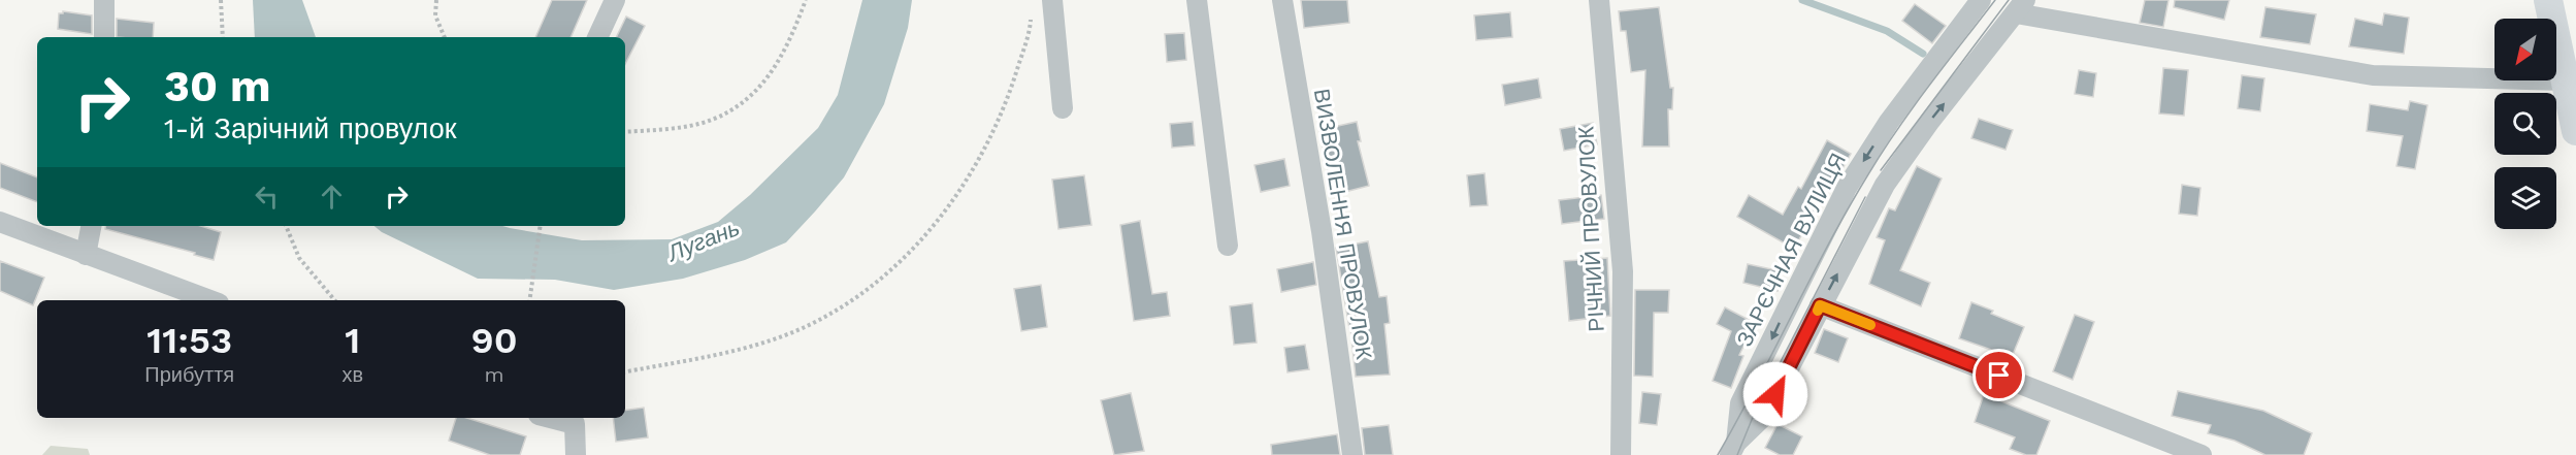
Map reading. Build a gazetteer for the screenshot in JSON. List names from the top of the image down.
{
  "streets": {
    "street": ["ВИЗВОЛЕННЯ ПРОВУЛОК", "РІЧНИЙ ПРОВУЛОК", "ЗАРЄЧНАЯ ВУЛИЦЯ"]
  },
  "water": ["Лугань"],
  "north": "bottom left",
  "page": {
    "turn": ["30 m", "1-й Зарічний провулок"],
    "eta": [
      "11:53",
      "Прибуття",
      "1",
      "хв",
      "90",
      "m"
    ]
  }
}
